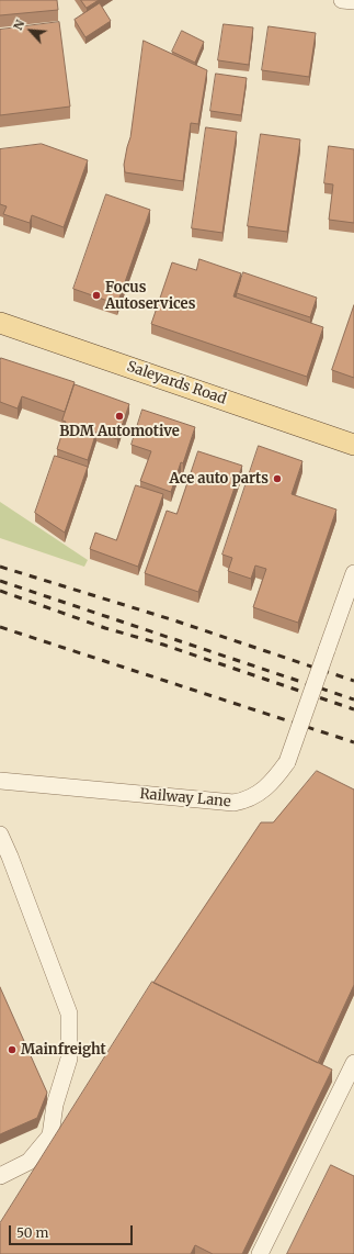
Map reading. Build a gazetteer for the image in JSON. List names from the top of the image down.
{
  "streets": {
    "main road": ["Saleyards Road"],
    "street": ["Railway Lane"]
  },
  "places": [
    "Focus Autoservices",
    "BDM Automotive",
    "Ace auto parts",
    "Mainfreight"
  ],
  "scale_bar": "50 m",
  "north": "top left"
}
